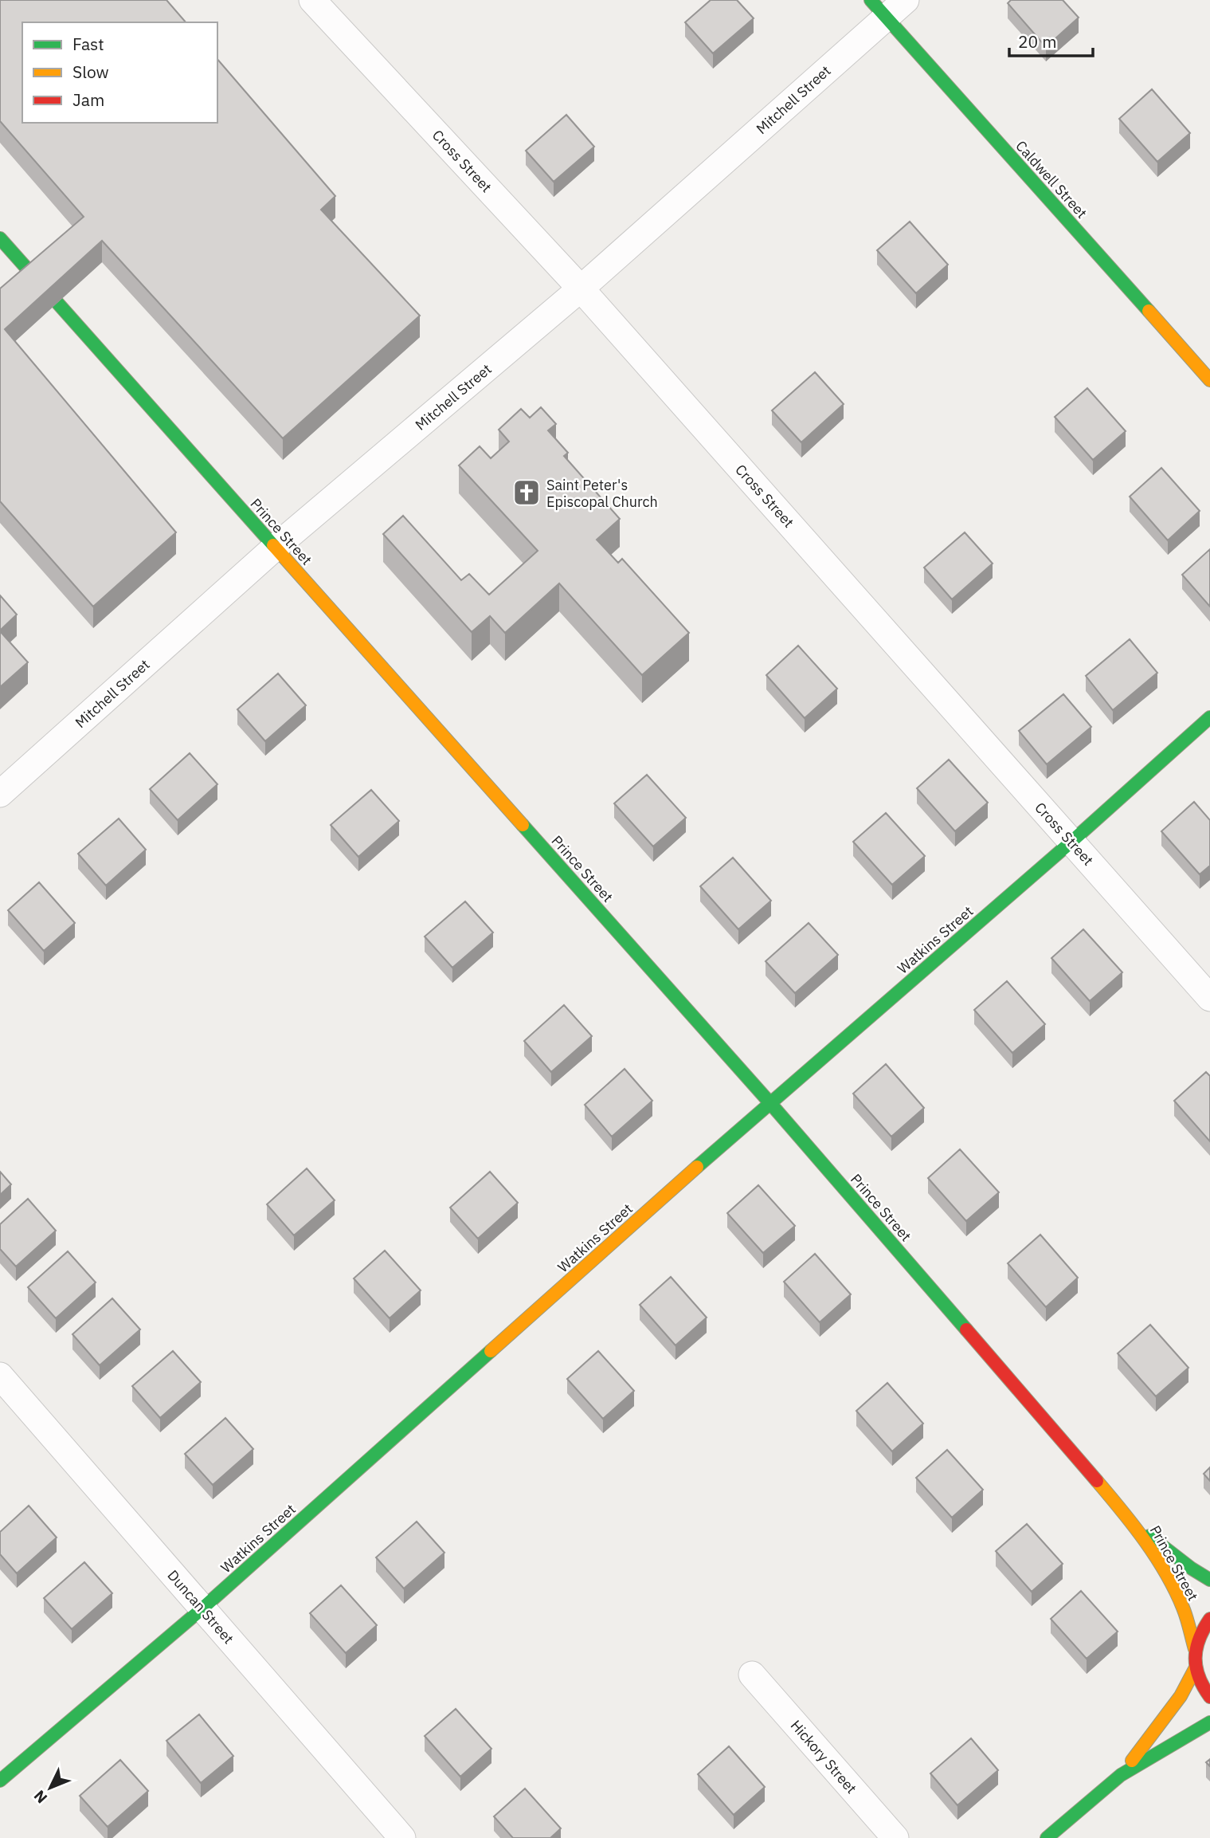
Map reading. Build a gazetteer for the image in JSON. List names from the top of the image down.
{
  "streets": {
    "street": [
      "Mitchell Street",
      "Cross Street",
      "Caldwell Street",
      "Prince Street",
      "Watkins Street",
      "Duncan Street",
      "Hickory Street"
    ]
  },
  "crossings": [
    ["Mitchell Street", "Cross Street"],
    ["Mitchell Street", "Caldwell Street"],
    ["Mitchell Street", "Prince Street"],
    ["Cross Street", "Watkins Street"],
    ["Prince Street", "Watkins Street"],
    ["Watkins Street", "Duncan Street"]
  ],
  "places": {
    "church": ["Saint Peter's Episcopal Church"]
  },
  "legend": ["Fast", "Slow", "Jam"],
  "scale_bar": "20 m",
  "north": "bottom left"
}
